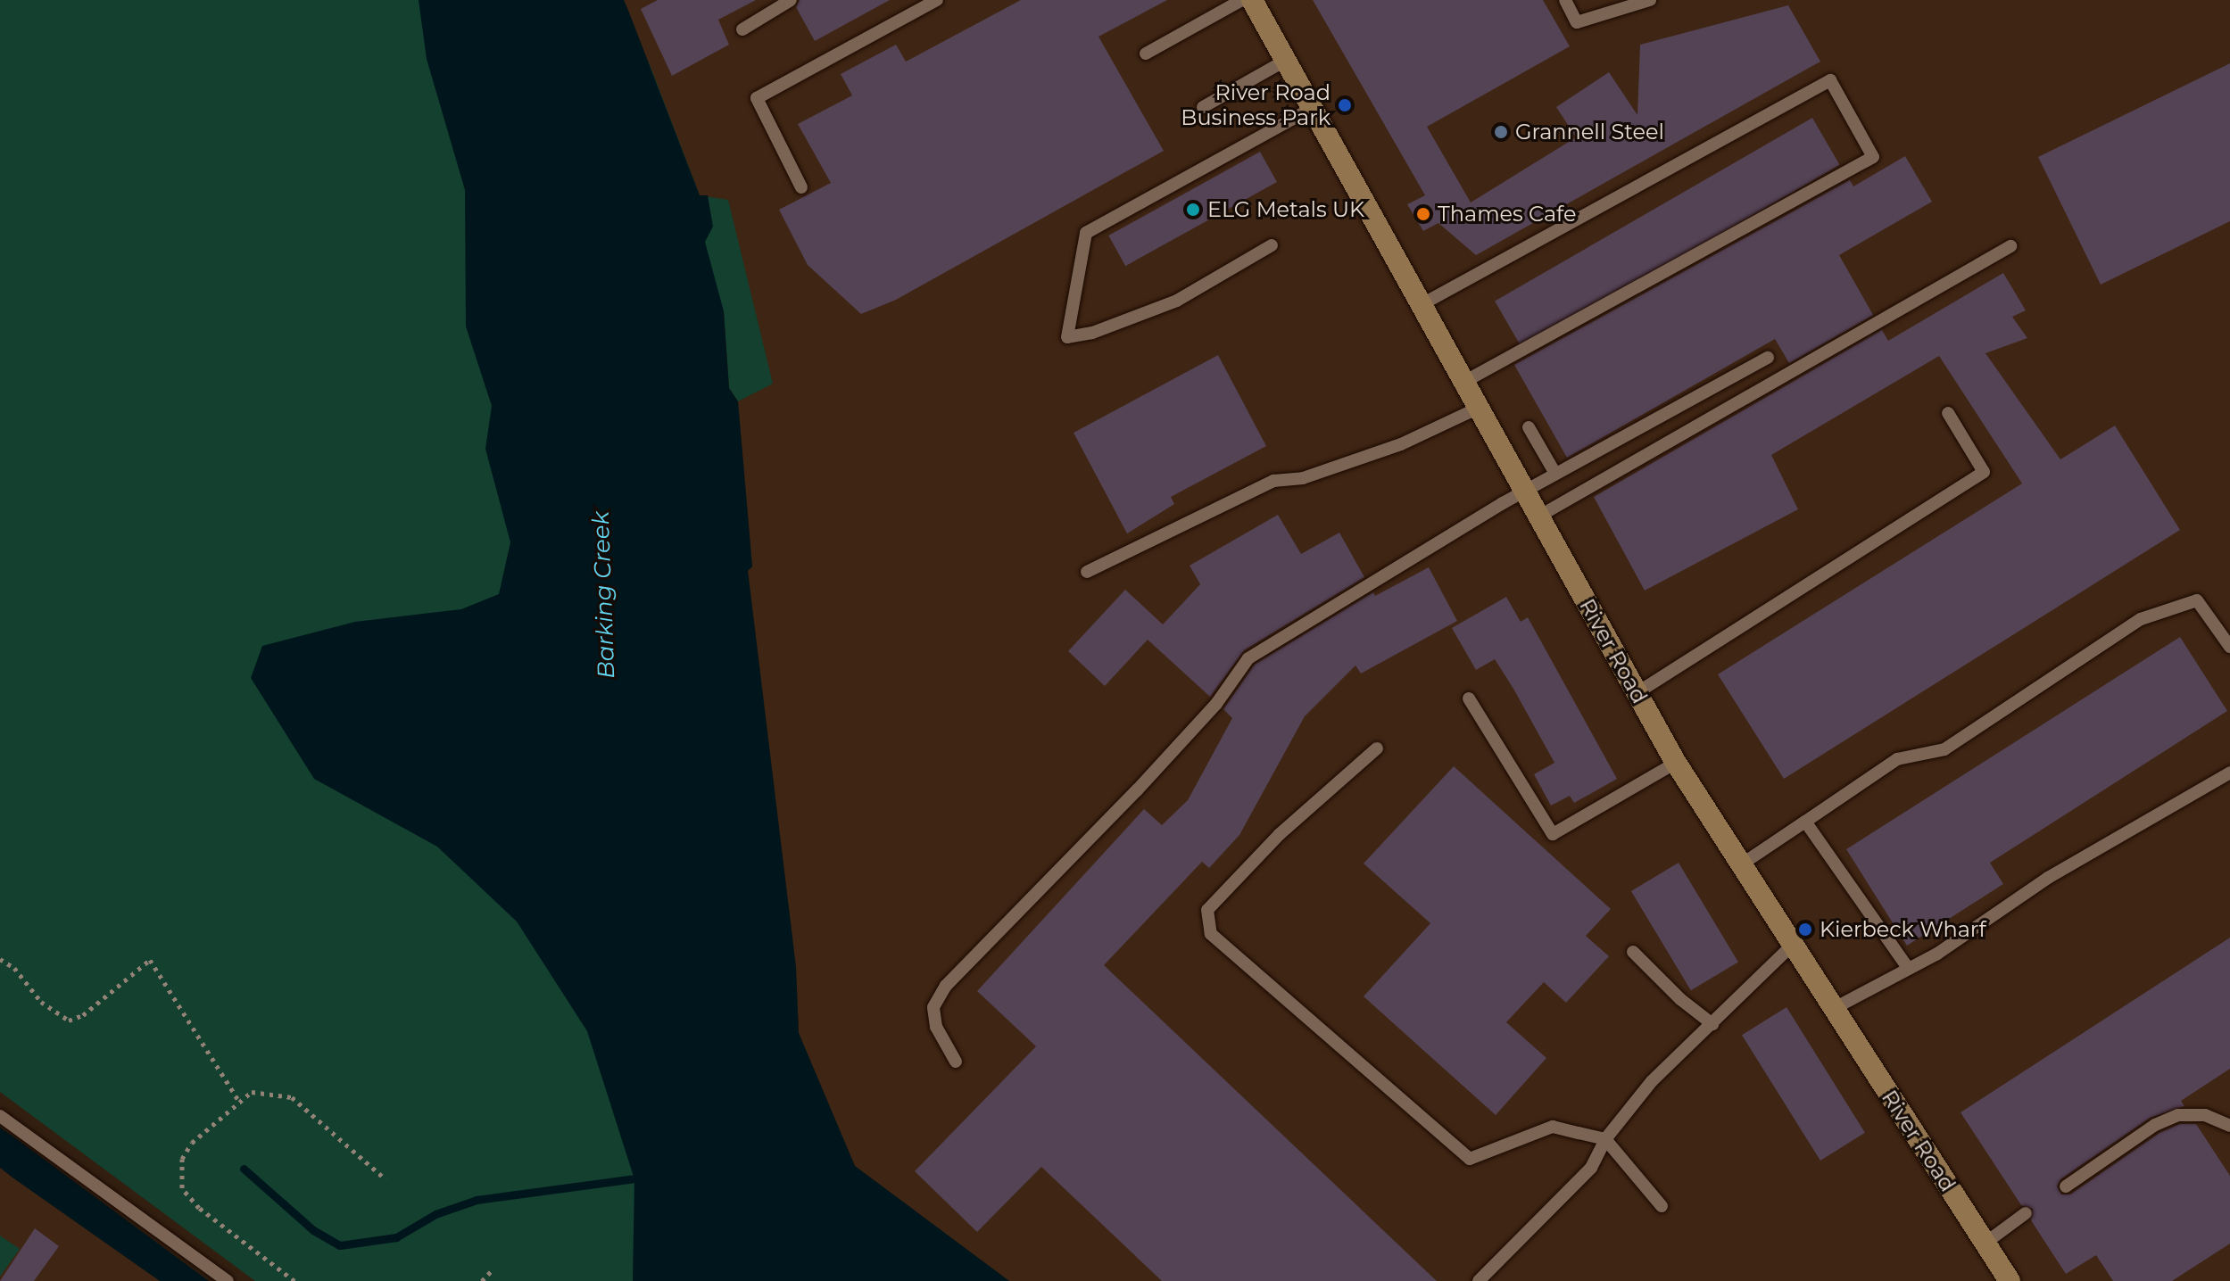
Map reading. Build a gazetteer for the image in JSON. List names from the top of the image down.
{
  "streets": {
    "street": ["River Road"]
  },
  "water": ["Barking Creek"],
  "places": [
    "River Road Business Park",
    "Grannell Steel",
    "ELG Metals UK",
    "Thames Cafe",
    "Kierbeck Wharf"
  ]
}
